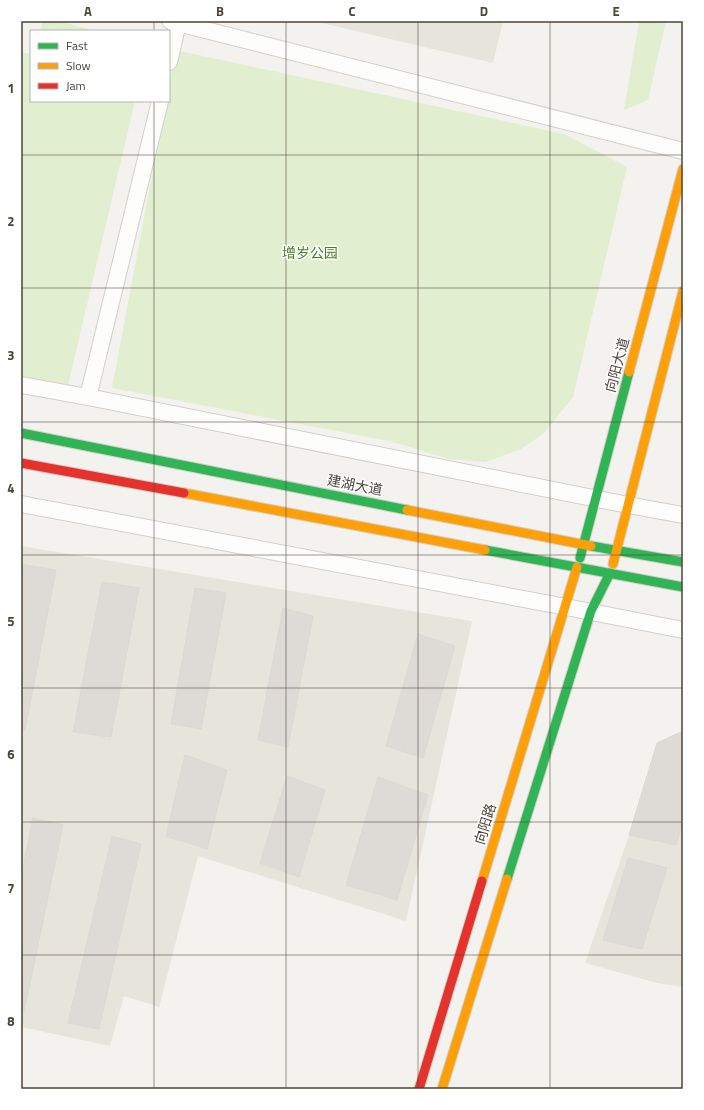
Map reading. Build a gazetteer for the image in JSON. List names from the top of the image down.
{
  "streets": {
    "main road": ["向阳大道", "建湖大道", "向阳路"]
  },
  "crossings": [
    ["向阳大道", "建湖大道"],
    ["向阳大道", "向阳路"]
  ],
  "parks": ["增岁公园"],
  "legend": ["Fast", "Slow", "Jam"],
  "grid": {
    "columns": [
      "A",
      "B",
      "C",
      "D",
      "E"
    ],
    "rows": [
      "1",
      "2",
      "3",
      "4",
      "5",
      "6",
      "7",
      "8"
    ]
  }
}
